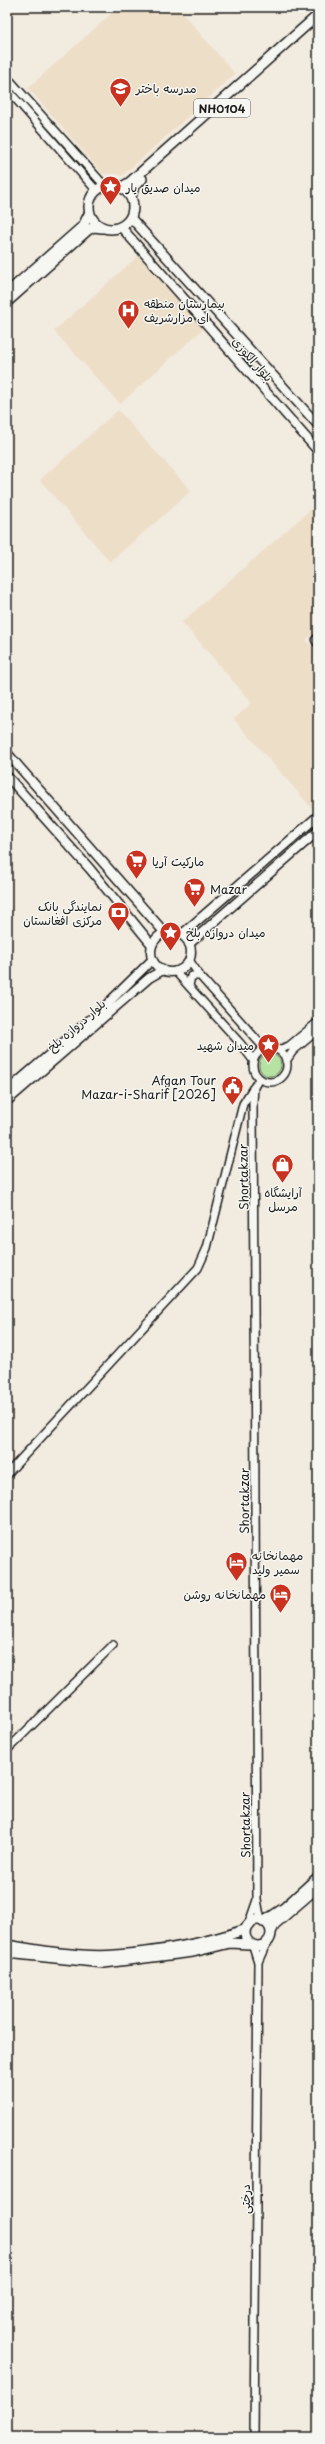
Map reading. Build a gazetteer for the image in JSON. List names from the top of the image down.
{
  "streets": {
    "highway": ["NH0104"],
    "main road": ["بلوار الکوزی", "بلوار دروازه بلخ"],
    "street": ["Shortakzar", "درختی"]
  },
  "crossings": [
    ["NH0104", "بلوار الکوزی"]
  ],
  "places": {
    "school or university": ["مدرسه باختر"],
    "place": ["میدان صدیق یار", "میدان دروازه بلخ", "میدان شهید"],
    "hospital": ["بیمارستان منطقه ای مزارشریف"],
    "supermarket": ["مارکیت آریا", "Mazar"],
    "bank": ["نمایندگی بانک مرکزی افغانستان"],
    "public building": ["Afgan Tour Mazar-i-Sharif [2026]"],
    "shop": ["آرایشگاه مرسل"],
    "hotel": ["مهمانخانه سمیر ولید", "مهمانخانه روشن"]
  }
}
